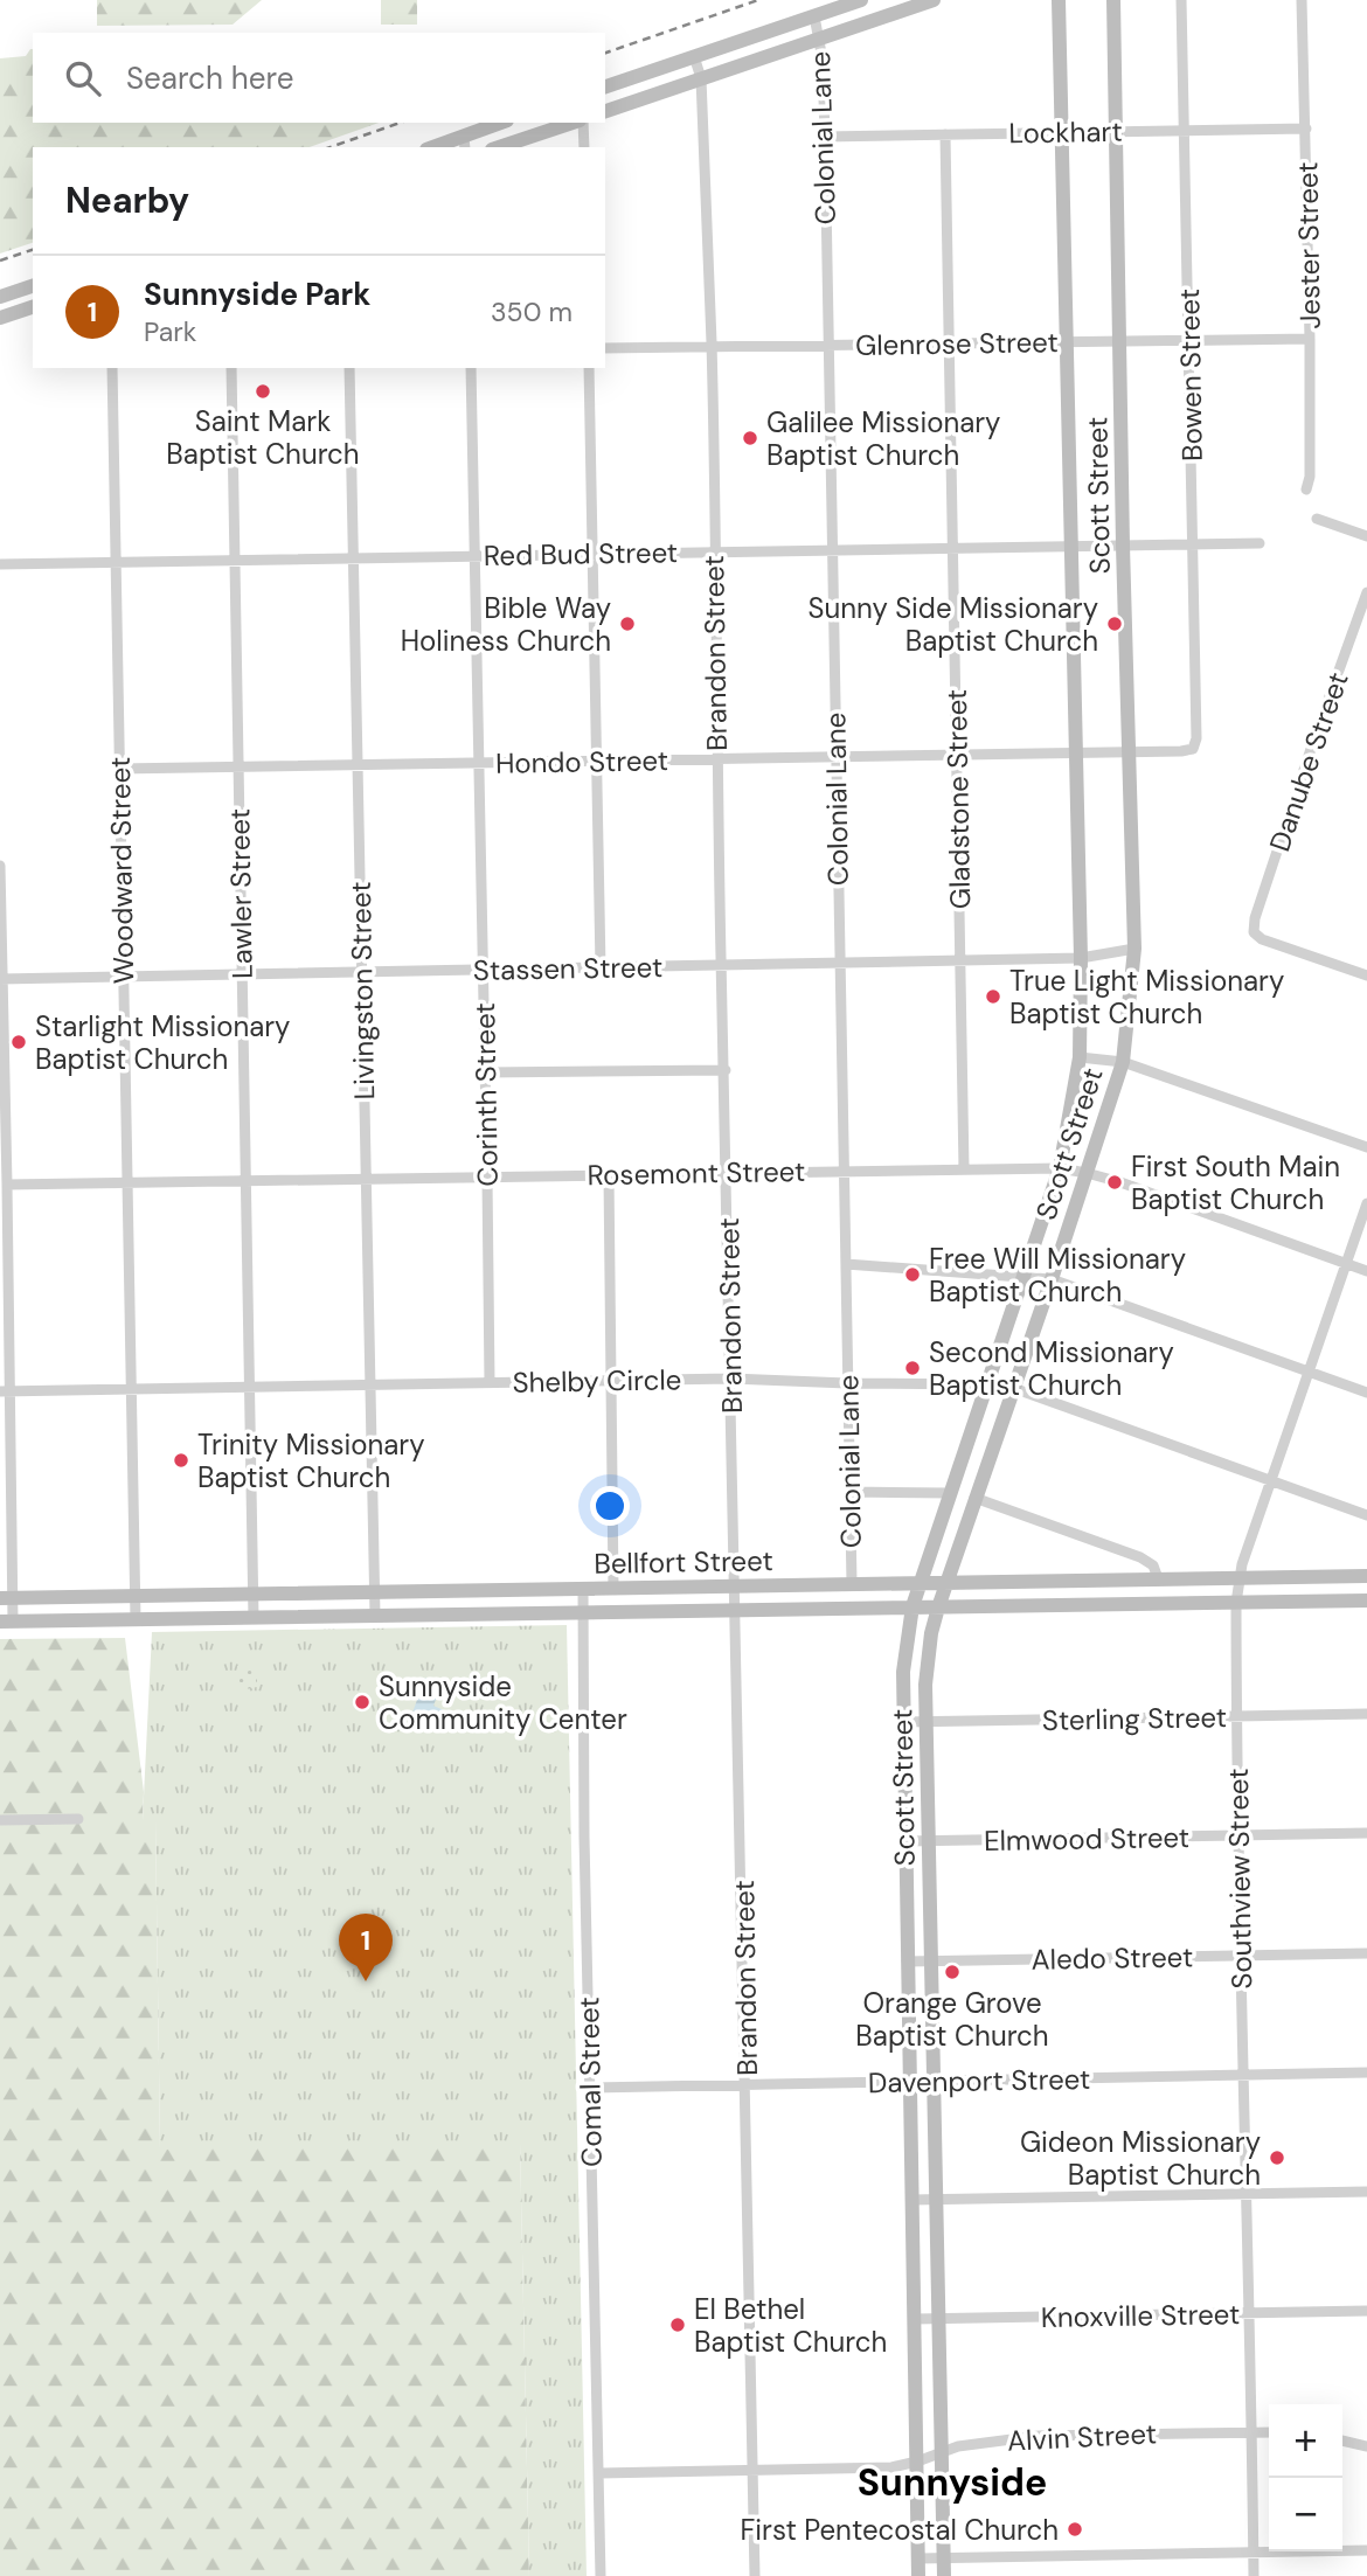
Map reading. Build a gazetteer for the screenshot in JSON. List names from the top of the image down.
{
  "streets": {
    "main road": ["Scott Street", "Bellfort Street"],
    "street": [
      "Lockhart",
      "Colonial Lane",
      "Jester Street",
      "Glenrose Street",
      "Bowen Street",
      "Red Bud Street",
      "Brandon Street",
      "Hondo Street",
      "Danube Street",
      "Gladstone Street",
      "Woodward Street",
      "Lawler Street",
      "Stassen Street",
      "Livingston Street",
      "Corinth Street",
      "Rosemont Street",
      "Shelby Circle",
      "Sterling Street",
      "Elmwood Street",
      "Southview Street",
      "Aledo Street",
      "Davenport Street",
      "Comal Street",
      "Knoxville Street",
      "Alvin Street"
    ]
  },
  "crossings": [
    ["Lockhart", "Colonial Lane"],
    ["Lockhart", "Jester Street"],
    ["Lockhart", "Bowen Street"],
    ["Lockhart", "Scott Street"],
    ["Lockhart", "Gladstone Street"],
    ["Colonial Lane", "Glenrose Street"],
    ["Colonial Lane", "Red Bud Street"],
    ["Colonial Lane", "Hondo Street"],
    ["Colonial Lane", "Stassen Street"],
    ["Colonial Lane", "Rosemont Street"],
    ["Colonial Lane", "Shelby Circle"],
    ["Colonial Lane", "Bellfort Street"],
    ["Jester Street", "Glenrose Street"],
    ["Glenrose Street", "Bowen Street"],
    ["Glenrose Street", "Scott Street"],
    ["Glenrose Street", "Brandon Street"],
    ["Glenrose Street", "Gladstone Street"],
    ["Bowen Street", "Red Bud Street"],
    ["Bowen Street", "Hondo Street"],
    ["Scott Street", "Red Bud Street"],
    ["Scott Street", "Hondo Street"],
    ["Scott Street", "Stassen Street"],
    ["Scott Street", "Rosemont Street"],
    ["Scott Street", "Shelby Circle"],
    ["Scott Street", "Bellfort Street"],
    ["Scott Street", "Sterling Street"],
    ["Scott Street", "Elmwood Street"],
    ["Scott Street", "Aledo Street"],
    ["Scott Street", "Davenport Street"],
    ["Scott Street", "Knoxville Street"],
    ["Scott Street", "Alvin Street"],
    ["Red Bud Street", "Brandon Street"],
    ["Red Bud Street", "Gladstone Street"],
    ["Red Bud Street", "Woodward Street"],
    ["Red Bud Street", "Lawler Street"],
    ["Red Bud Street", "Livingston Street"],
    ["Red Bud Street", "Corinth Street"],
    ["Brandon Street", "Hondo Street"],
    ["Brandon Street", "Stassen Street"],
    ["Brandon Street", "Rosemont Street"],
    ["Brandon Street", "Shelby Circle"],
    ["Brandon Street", "Bellfort Street"],
    ["Brandon Street", "Davenport Street"],
    ["Brandon Street", "Alvin Street"],
    ["Hondo Street", "Gladstone Street"],
    ["Hondo Street", "Woodward Street"],
    ["Hondo Street", "Lawler Street"],
    ["Hondo Street", "Livingston Street"],
    ["Hondo Street", "Corinth Street"],
    ["Gladstone Street", "Stassen Street"],
    ["Gladstone Street", "Rosemont Street"],
    ["Woodward Street", "Stassen Street"],
    ["Woodward Street", "Rosemont Street"],
    ["Woodward Street", "Shelby Circle"],
    ["Woodward Street", "Bellfort Street"],
    ["Lawler Street", "Stassen Street"],
    ["Lawler Street", "Rosemont Street"],
    ["Lawler Street", "Shelby Circle"],
    ["Lawler Street", "Bellfort Street"],
    ["Stassen Street", "Livingston Street"],
    ["Stassen Street", "Corinth Street"],
    ["Livingston Street", "Rosemont Street"],
    ["Livingston Street", "Shelby Circle"],
    ["Livingston Street", "Bellfort Street"],
    ["Corinth Street", "Rosemont Street"],
    ["Corinth Street", "Shelby Circle"],
    ["Rosemont Street", "Southview Street"],
    ["Shelby Circle", "Southview Street"],
    ["Bellfort Street", "Southview Street"],
    ["Bellfort Street", "Comal Street"],
    ["Sterling Street", "Southview Street"],
    ["Elmwood Street", "Southview Street"],
    ["Southview Street", "Aledo Street"],
    ["Southview Street", "Davenport Street"],
    ["Southview Street", "Knoxville Street"],
    ["Southview Street", "Alvin Street"],
    ["Davenport Street", "Comal Street"],
    ["Comal Street", "Alvin Street"]
  ],
  "districts": ["Sunnyside"],
  "places": [
    "Saint Mark Baptist Church",
    "Galilee Missionary Baptist Church",
    "Bible Way Holiness Church",
    "Sunny Side Missionary Baptist Church",
    "True Light Missionary Baptist Church",
    "Starlight Missionary Baptist Church",
    "First South Main Baptist Church",
    "Free Will Missionary Baptist Church",
    "Second Missionary Baptist Church",
    "Trinity Missionary Baptist Church",
    "Sunnyside Community Center",
    "Orange Grove Baptist Church",
    "Gideon Missionary Baptist Church",
    "El Bethel Baptist Church",
    "First Pentecostal Church"
  ],
  "page": {
    "search": "Search here",
    "heading": "Nearby",
    "list": [
      {
        "mark": "1",
        "name": "Sunnyside Park",
        "note": "Park",
        "value": "350 m"
      }
    ],
    "pins": "1",
    "map_buttons": ["+", "−"]
  }
}
